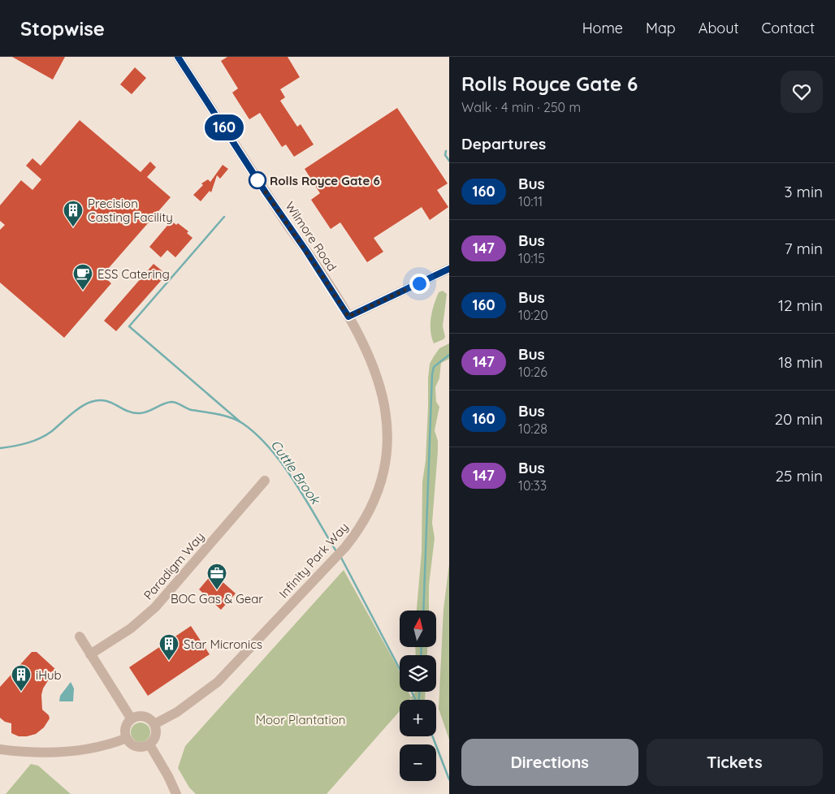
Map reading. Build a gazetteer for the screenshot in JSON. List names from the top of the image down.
{
  "streets": {
    "street": ["Wilmore Road", "Infinity Park Way", "Paradigm Way"]
  },
  "crossings": [
    ["Wilmore Road", "Infinity Park Way"]
  ],
  "water": ["Cuttle Brook"],
  "parks": ["Moor Plantation"],
  "places": {
    "other": ["Rolls Royce Gate 6"],
    "building": ["Precision Casting Facility", "Star Micronics", "iHub"],
    "cafe": ["ESS Catering"],
    "office": ["BOC Gas & Gear"]
  },
  "lines": ["bus line 160"],
  "north": "top",
  "page": {
    "header": "Stopwise",
    "nav": [
      "Home",
      "Map",
      "About",
      "Contact"
    ],
    "on_map": "160",
    "heading": [
      ["Rolls Royce Gate 6", "Walk · 4 min · 250 m"],
      "Departures"
    ],
    "list": [
      {
        "mark": "160",
        "name": "Bus",
        "note": "10:11",
        "value": "3 min"
      },
      {
        "mark": "147",
        "name": "Bus",
        "note": "10:15",
        "value": "7 min"
      },
      {
        "mark": "160",
        "name": "Bus",
        "note": "10:20",
        "value": "12 min"
      },
      {
        "mark": "147",
        "name": "Bus",
        "note": "10:26",
        "value": "18 min"
      },
      {
        "mark": "160",
        "name": "Bus",
        "note": "10:28",
        "value": "20 min"
      },
      {
        "mark": "147",
        "name": "Bus",
        "note": "10:33",
        "value": "25 min"
      }
    ],
    "map_buttons": ["+", "−"],
    "buttons": ["Directions", "Tickets"]
  }
}
